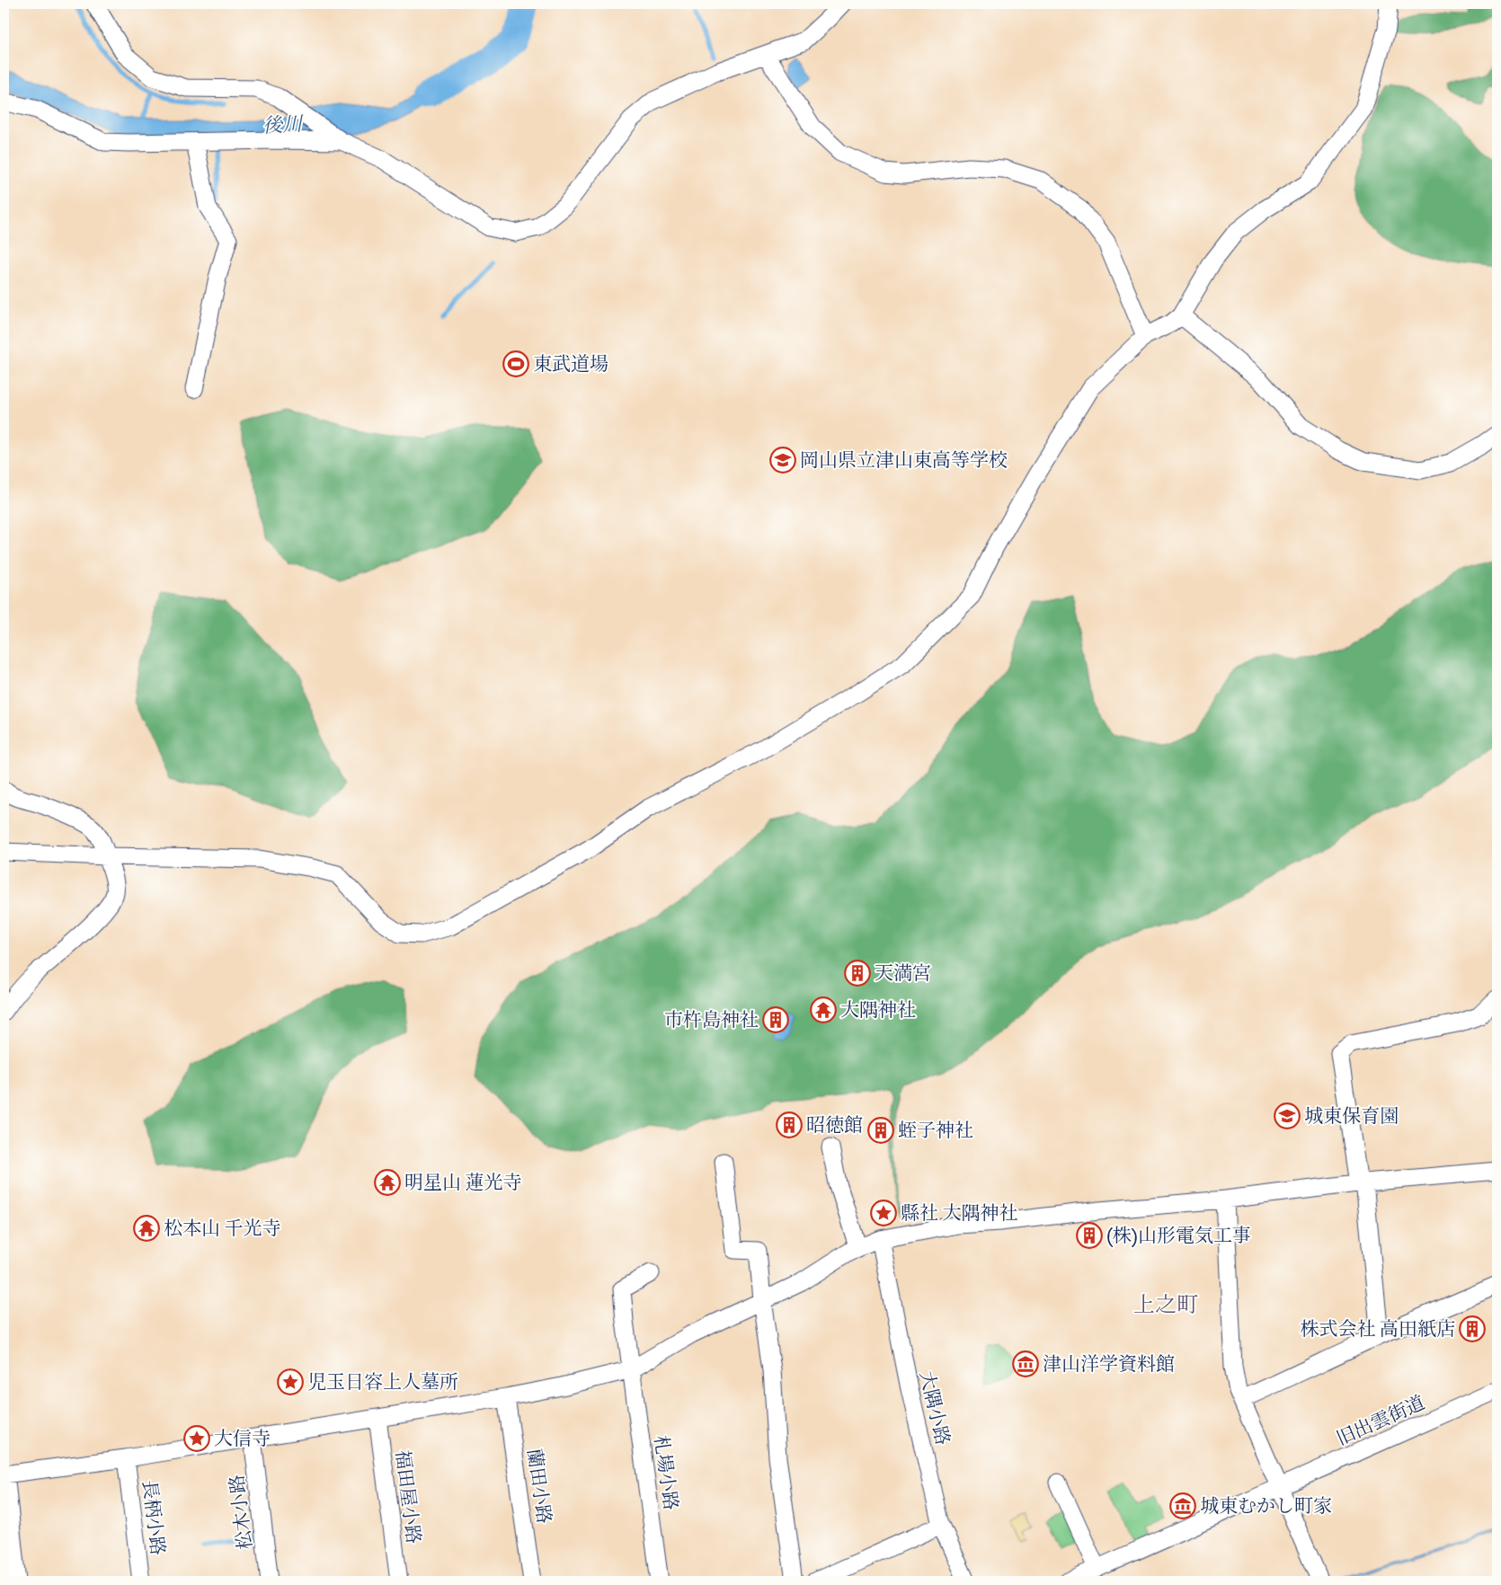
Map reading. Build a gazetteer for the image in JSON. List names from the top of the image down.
{
  "streets": {
    "street": [
      "大隅小路",
      "旧出雲街道",
      "札場小路",
      "蘭田小路",
      "福田屋小路",
      "松木小路",
      "長柄小路"
    ]
  },
  "districts": ["上之町"],
  "water": ["後川"],
  "places": {
    "sports": ["東武道場"],
    "school or university": ["岡山県立津山東高等学校", "城東保育園"],
    "building": [
      "天満宮",
      "市杵島神社",
      "昭徳館",
      "蛭子神社",
      "(株)山形電気工事",
      "株式会社 高田紙店"
    ],
    "temple": ["大隅神社", "明星山 蓮光寺", "松本山 千光寺"],
    "place": ["縣社 大隅神社", "児玉日容上人墓所", "大信寺"],
    "museum": ["津山洋学資料館", "城東むかし町家"]
  }
}
